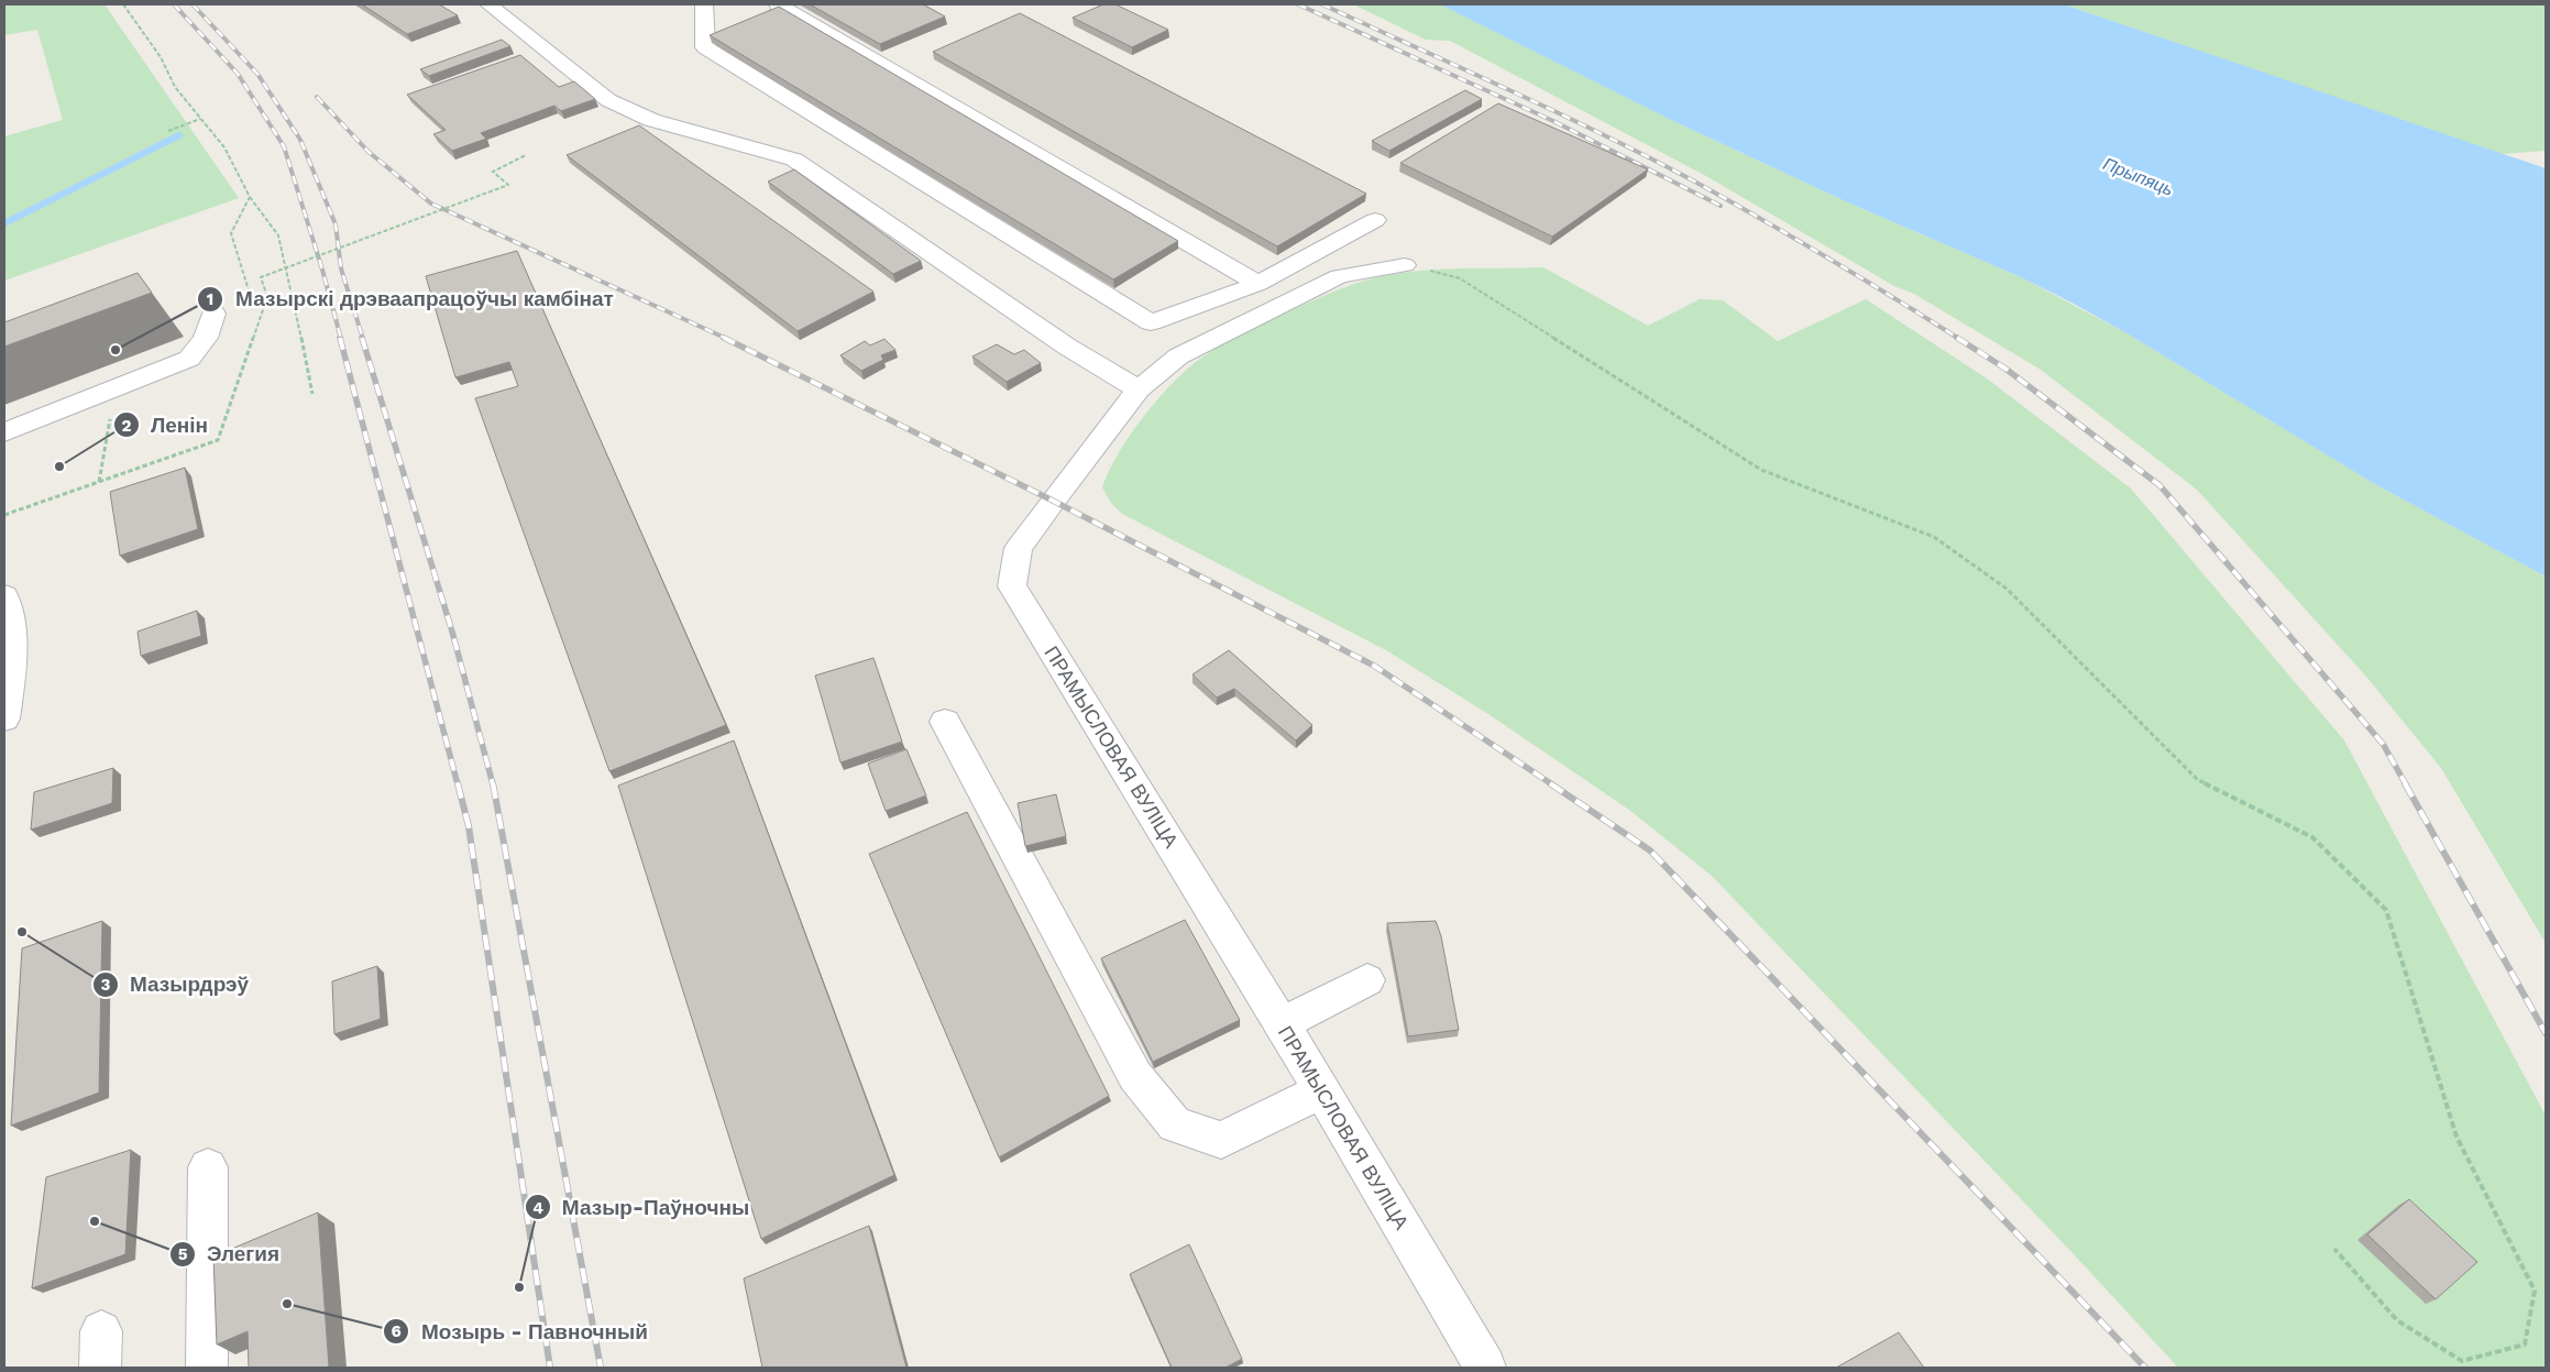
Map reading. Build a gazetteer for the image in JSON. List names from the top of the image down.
{
  "streets": {
    "street": ["ПРАМЫСЛОВАЯ ВУЛІЦА"]
  },
  "water": ["Прыпяць"],
  "places": [
    "Мазырскі дрэваапрацоўчы камбінат",
    "Ленін",
    "Мазырдрэў",
    "Элегия",
    "Мазыр-Паўночны",
    "Мозырь - Павночный"
  ]
}
